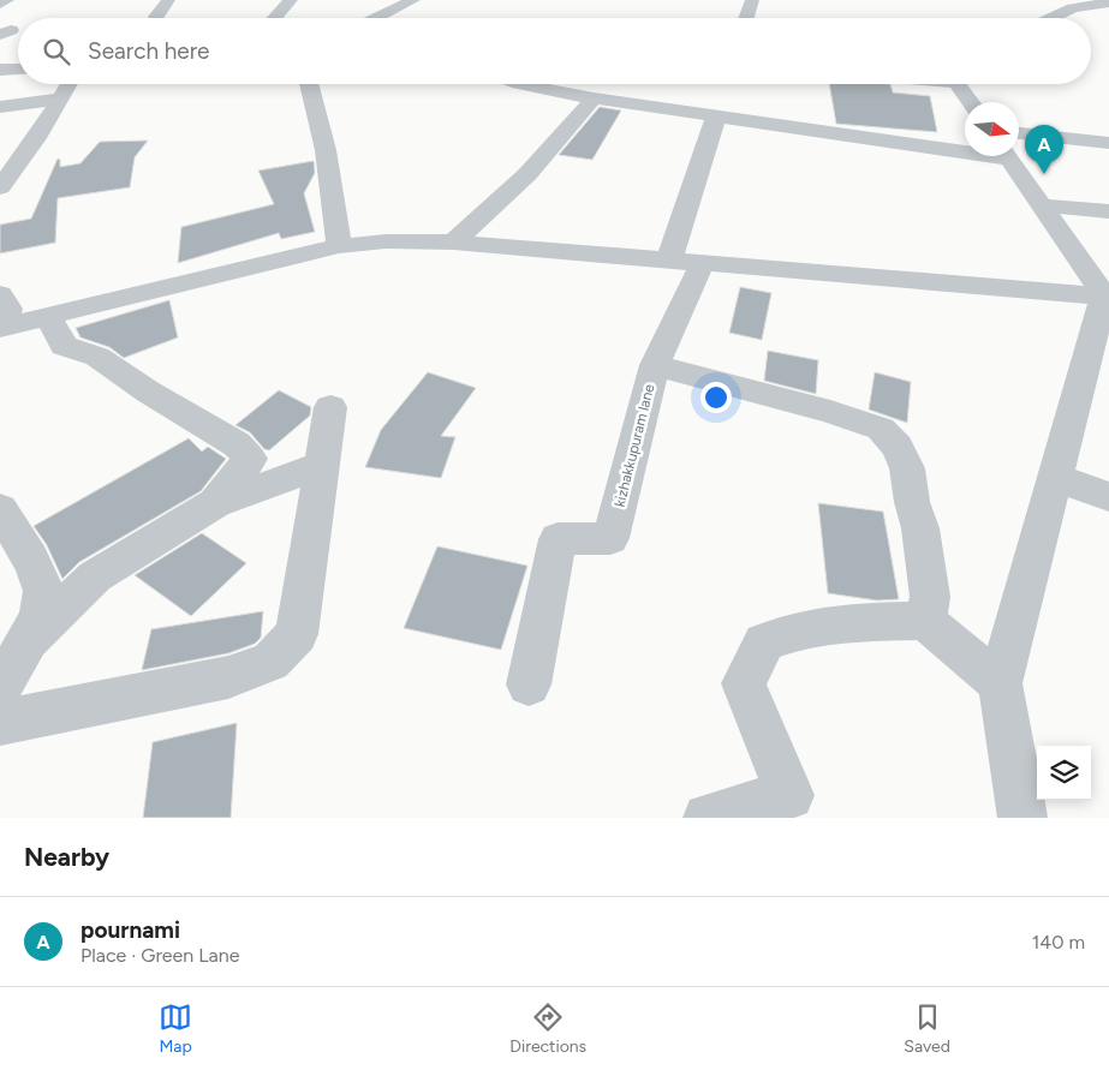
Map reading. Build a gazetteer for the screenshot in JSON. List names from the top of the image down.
{
  "streets": {
    "street": ["kizhakkupuram lane"]
  },
  "north": "right",
  "page": {
    "search": "Search here",
    "pins": "A",
    "heading": "Nearby",
    "list": [
      {
        "mark": "A",
        "name": "pournami",
        "note": "Place · Green Lane",
        "value": "140 m"
      }
    ],
    "nav": ["Map", "Directions", "Saved"]
  }
}
